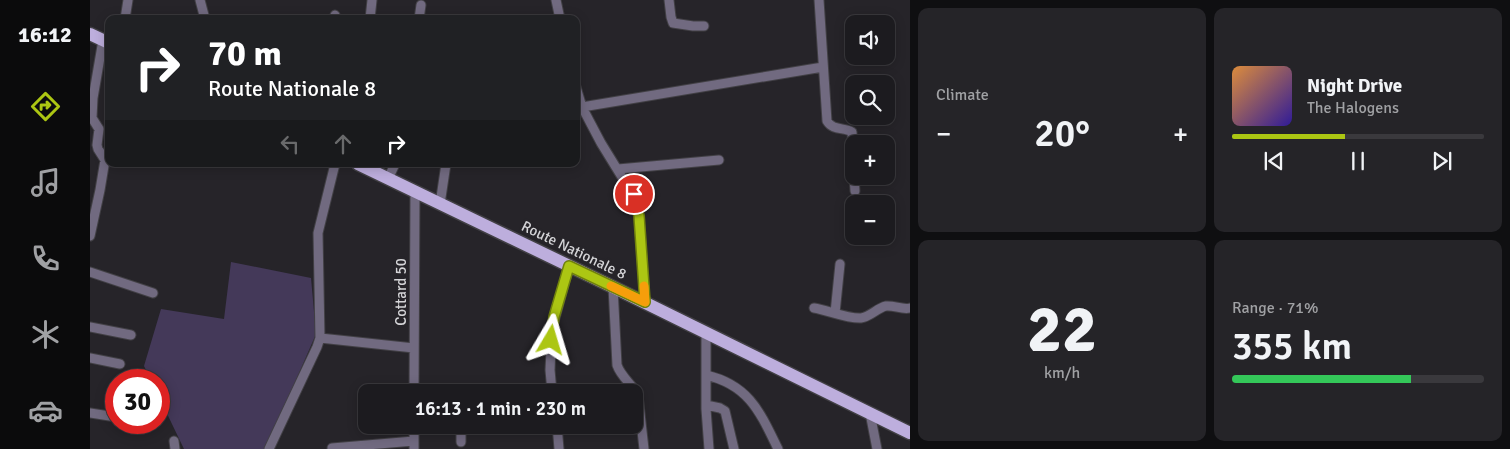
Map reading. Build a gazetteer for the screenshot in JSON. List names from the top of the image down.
{
  "streets": {
    "main road": ["Route Nationale 8"],
    "street": ["Cottard 50"]
  },
  "crossings": [
    ["Route Nationale 8", "Cottard 50"]
  ],
  "page": {
    "tabs": "16:12",
    "tile": [
      "Climate",
      ["22", "km/h"],
      ["Range · 71%", "355 km"]
    ],
    "map_buttons": ["+", "−"],
    "turn": ["70 m", "Route Nationale 8"],
    "song": ["Night Drive", "The Halogens"],
    "heat": ["−", "20°", "+"],
    "limit": "30",
    "trip": "16:13 · 1 min · 230 m"
  }
}
